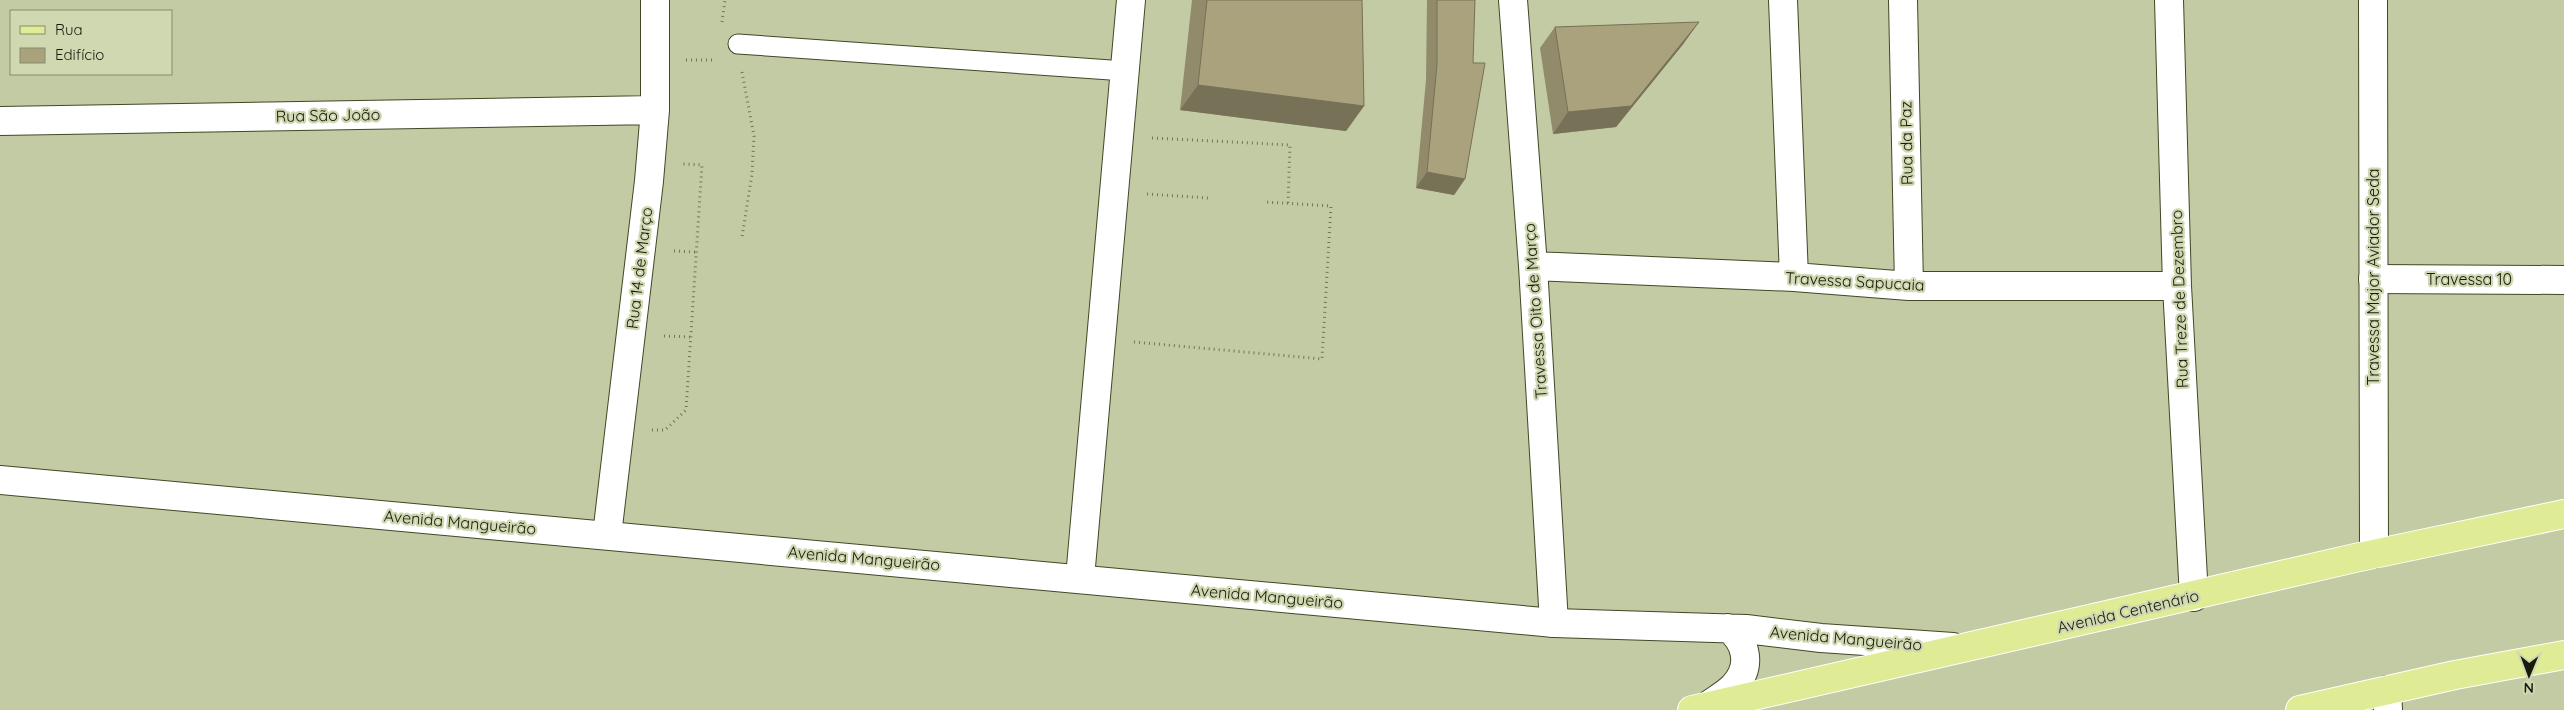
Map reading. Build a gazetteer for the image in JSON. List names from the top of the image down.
{
  "streets": {
    "main road": ["Avenida Centenário"],
    "street": [
      "Rua São João",
      "Rua da Paz",
      "Rua 14 de Março",
      "Travessa Major Aviador Seda",
      "Travessa 10",
      "Travessa Sapucaia",
      "Rua Treze de Dezembro",
      "Travessa Oito de Março",
      "Avenida Mangueirão"
    ]
  },
  "crossings": [
    ["Rua São João", "Rua 14 de Março"],
    ["Rua da Paz", "Travessa Sapucaia"],
    ["Rua 14 de Março", "Avenida Mangueirão"],
    ["Travessa Major Aviador Seda", "Travessa 10"],
    ["Travessa Major Aviador Seda", "Avenida Centenário"],
    ["Travessa Sapucaia", "Rua Treze de Dezembro"],
    ["Travessa Sapucaia", "Travessa Oito de Março"],
    ["Rua Treze de Dezembro", "Avenida Centenário"],
    ["Travessa Oito de Março", "Avenida Mangueirão"],
    ["Avenida Mangueirão", "Avenida Centenário"]
  ],
  "legend": ["Rua", "Edifício"],
  "north": "bottom"
}
